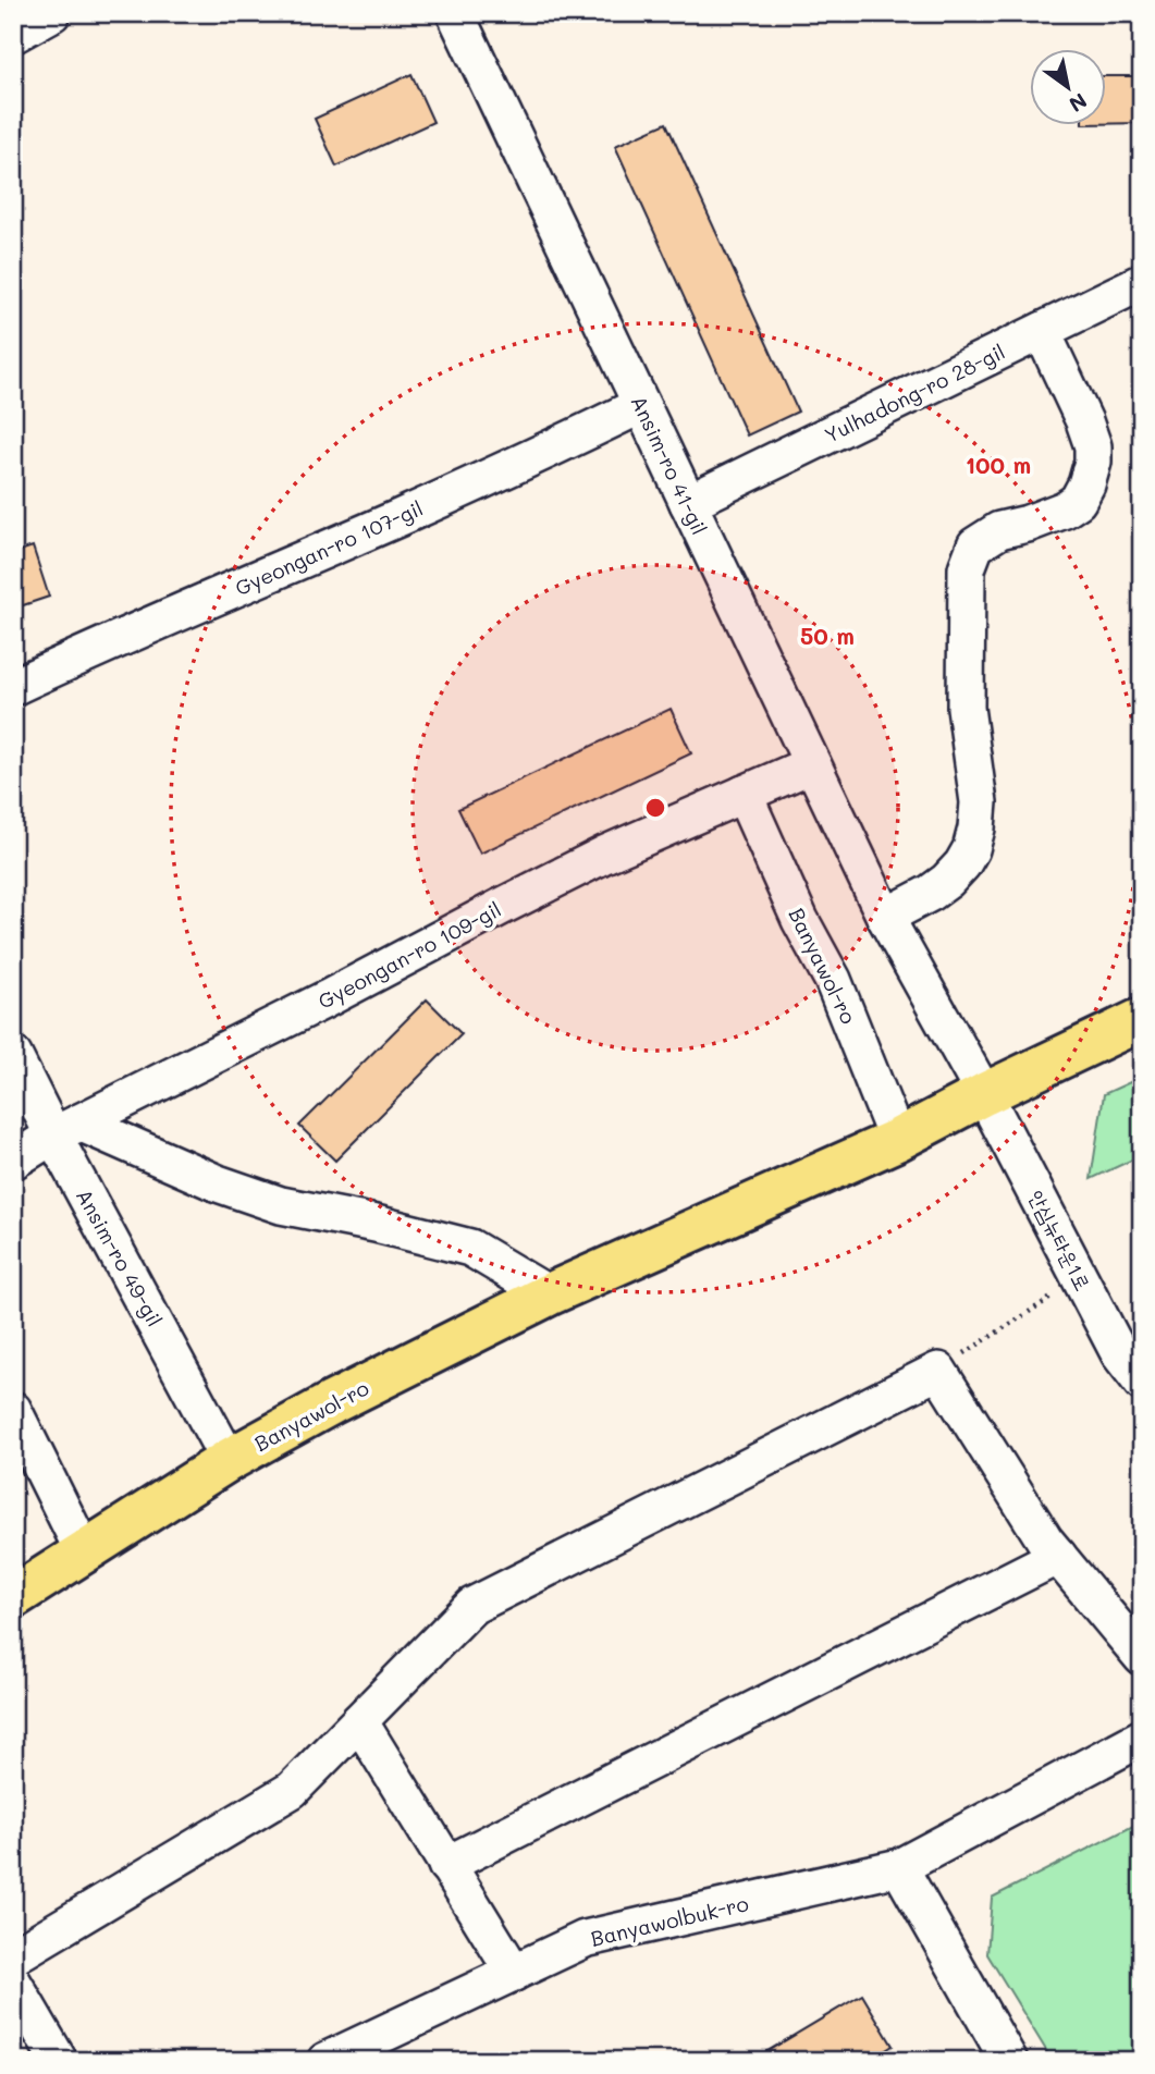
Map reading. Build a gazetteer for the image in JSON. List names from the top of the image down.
{
  "streets": {
    "main road": ["Banyawol-ro"],
    "street": [
      "Yulhadong-ro 28-gil",
      "Ansim-ro 41-gil",
      "Gyeongan-ro 107-gil",
      "Gyeongan-ro 109-gil",
      "안심뉴타운1로",
      "Ansim-ro 49-gil",
      "Banyawolbuk-ro"
    ]
  },
  "crossings": [
    ["Yulhadong-ro 28-gil", "Ansim-ro 41-gil"],
    ["Ansim-ro 41-gil", "Gyeongan-ro 107-gil"],
    ["Ansim-ro 41-gil", "Gyeongan-ro 109-gil"],
    ["Ansim-ro 41-gil", "Banyawol-ro"],
    ["Ansim-ro 41-gil", "안심뉴타운1로"],
    ["Gyeongan-ro 109-gil", "Banyawol-ro"],
    ["Gyeongan-ro 109-gil", "Ansim-ro 49-gil"],
    ["Banyawol-ro", "안심뉴타운1로"],
    ["Banyawol-ro", "Ansim-ro 49-gil"]
  ],
  "north": "bottom right",
  "rings": ["100 m", "50 m"]
}
